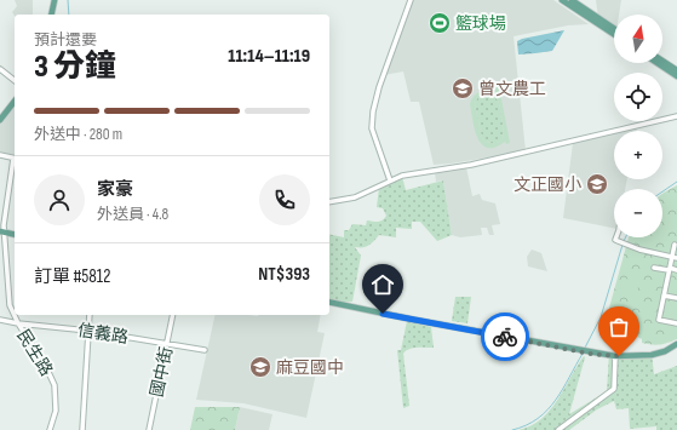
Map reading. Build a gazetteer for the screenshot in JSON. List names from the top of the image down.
{
  "streets": {
    "street": ["信義路", "民生路", "國中街"]
  },
  "crossings": [
    ["信義路", "民生路"],
    ["信義路", "國中街"]
  ],
  "places": {
    "sports": ["籃球場"],
    "school or university": ["曾文農工", "文正國小", "麻豆國中"]
  },
  "north": "top",
  "page": {
    "map_buttons": ["+", "−"],
    "heading": ["3 分鐘", "預計還要", "11:14–11:19"],
    "panel": [
      "家豪",
      "外送員 · 4.8",
      "訂單 #5812",
      "NT$393"
    ],
    "bar": "外送中 · 280 m"
  }
}
